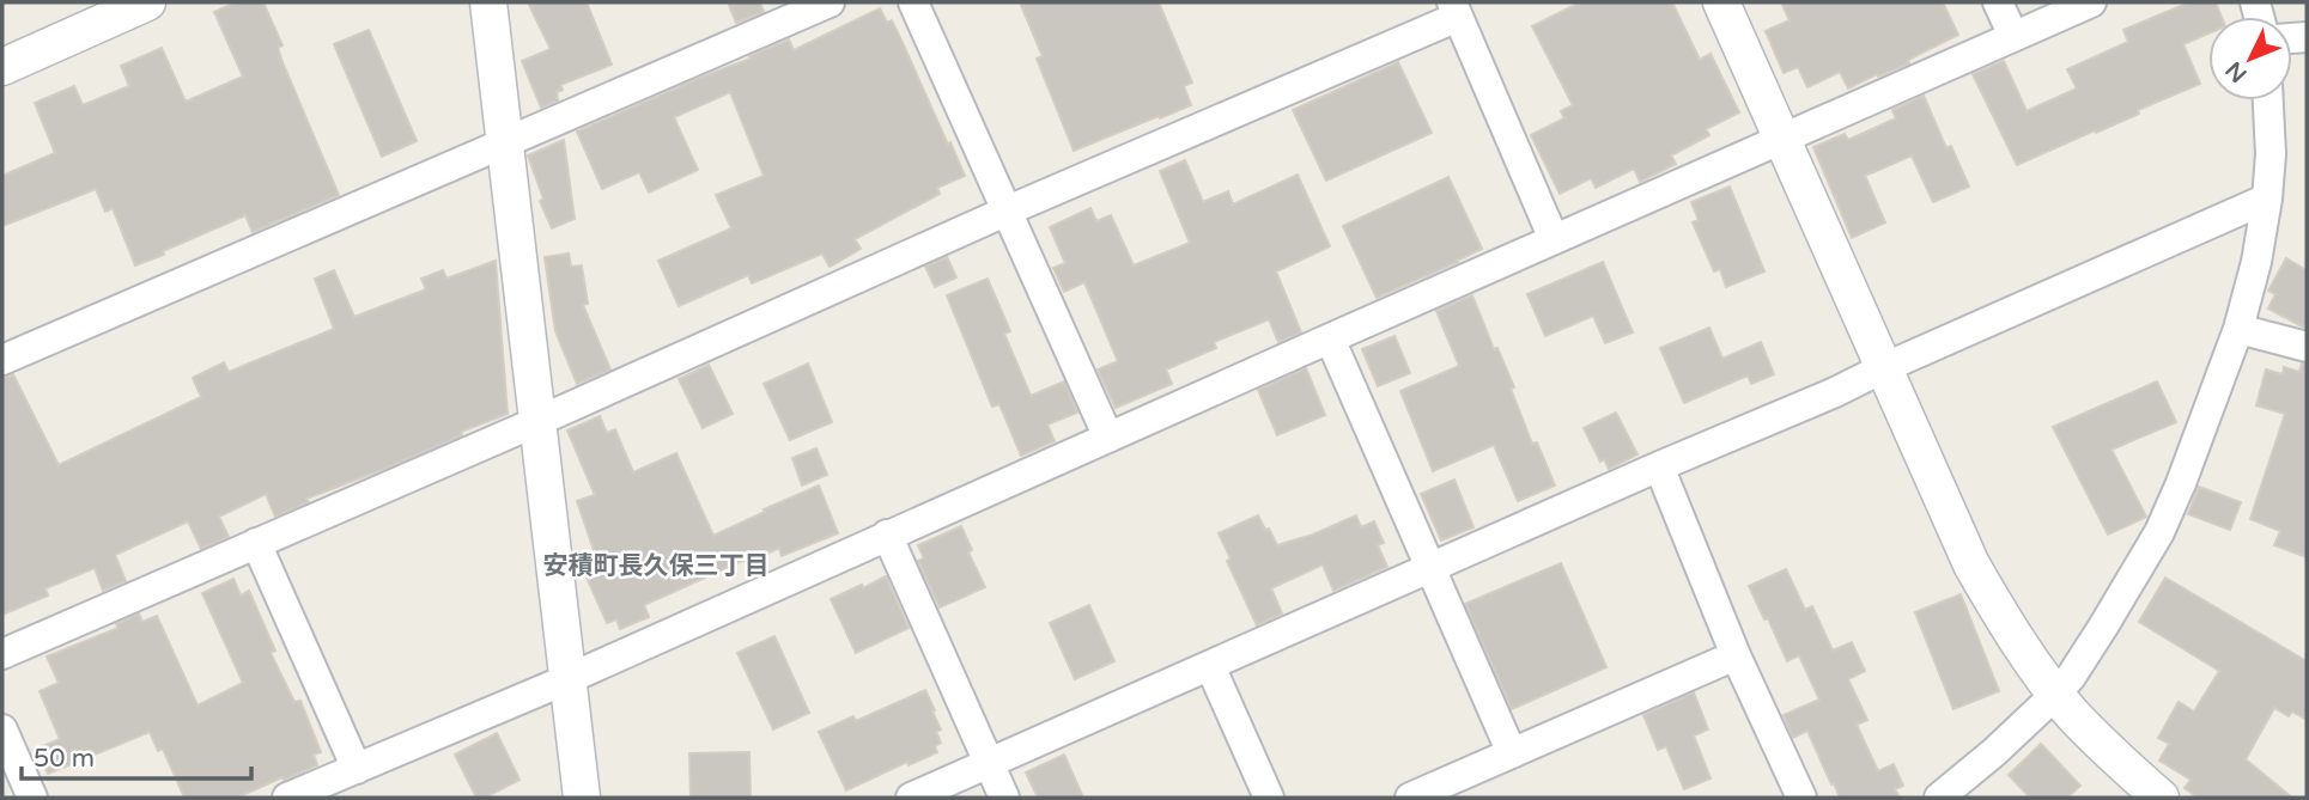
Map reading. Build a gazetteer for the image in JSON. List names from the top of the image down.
{
  "districts": ["安積町長久保三丁目"],
  "scale_bar": "50 m",
  "north": "bottom left"
}
